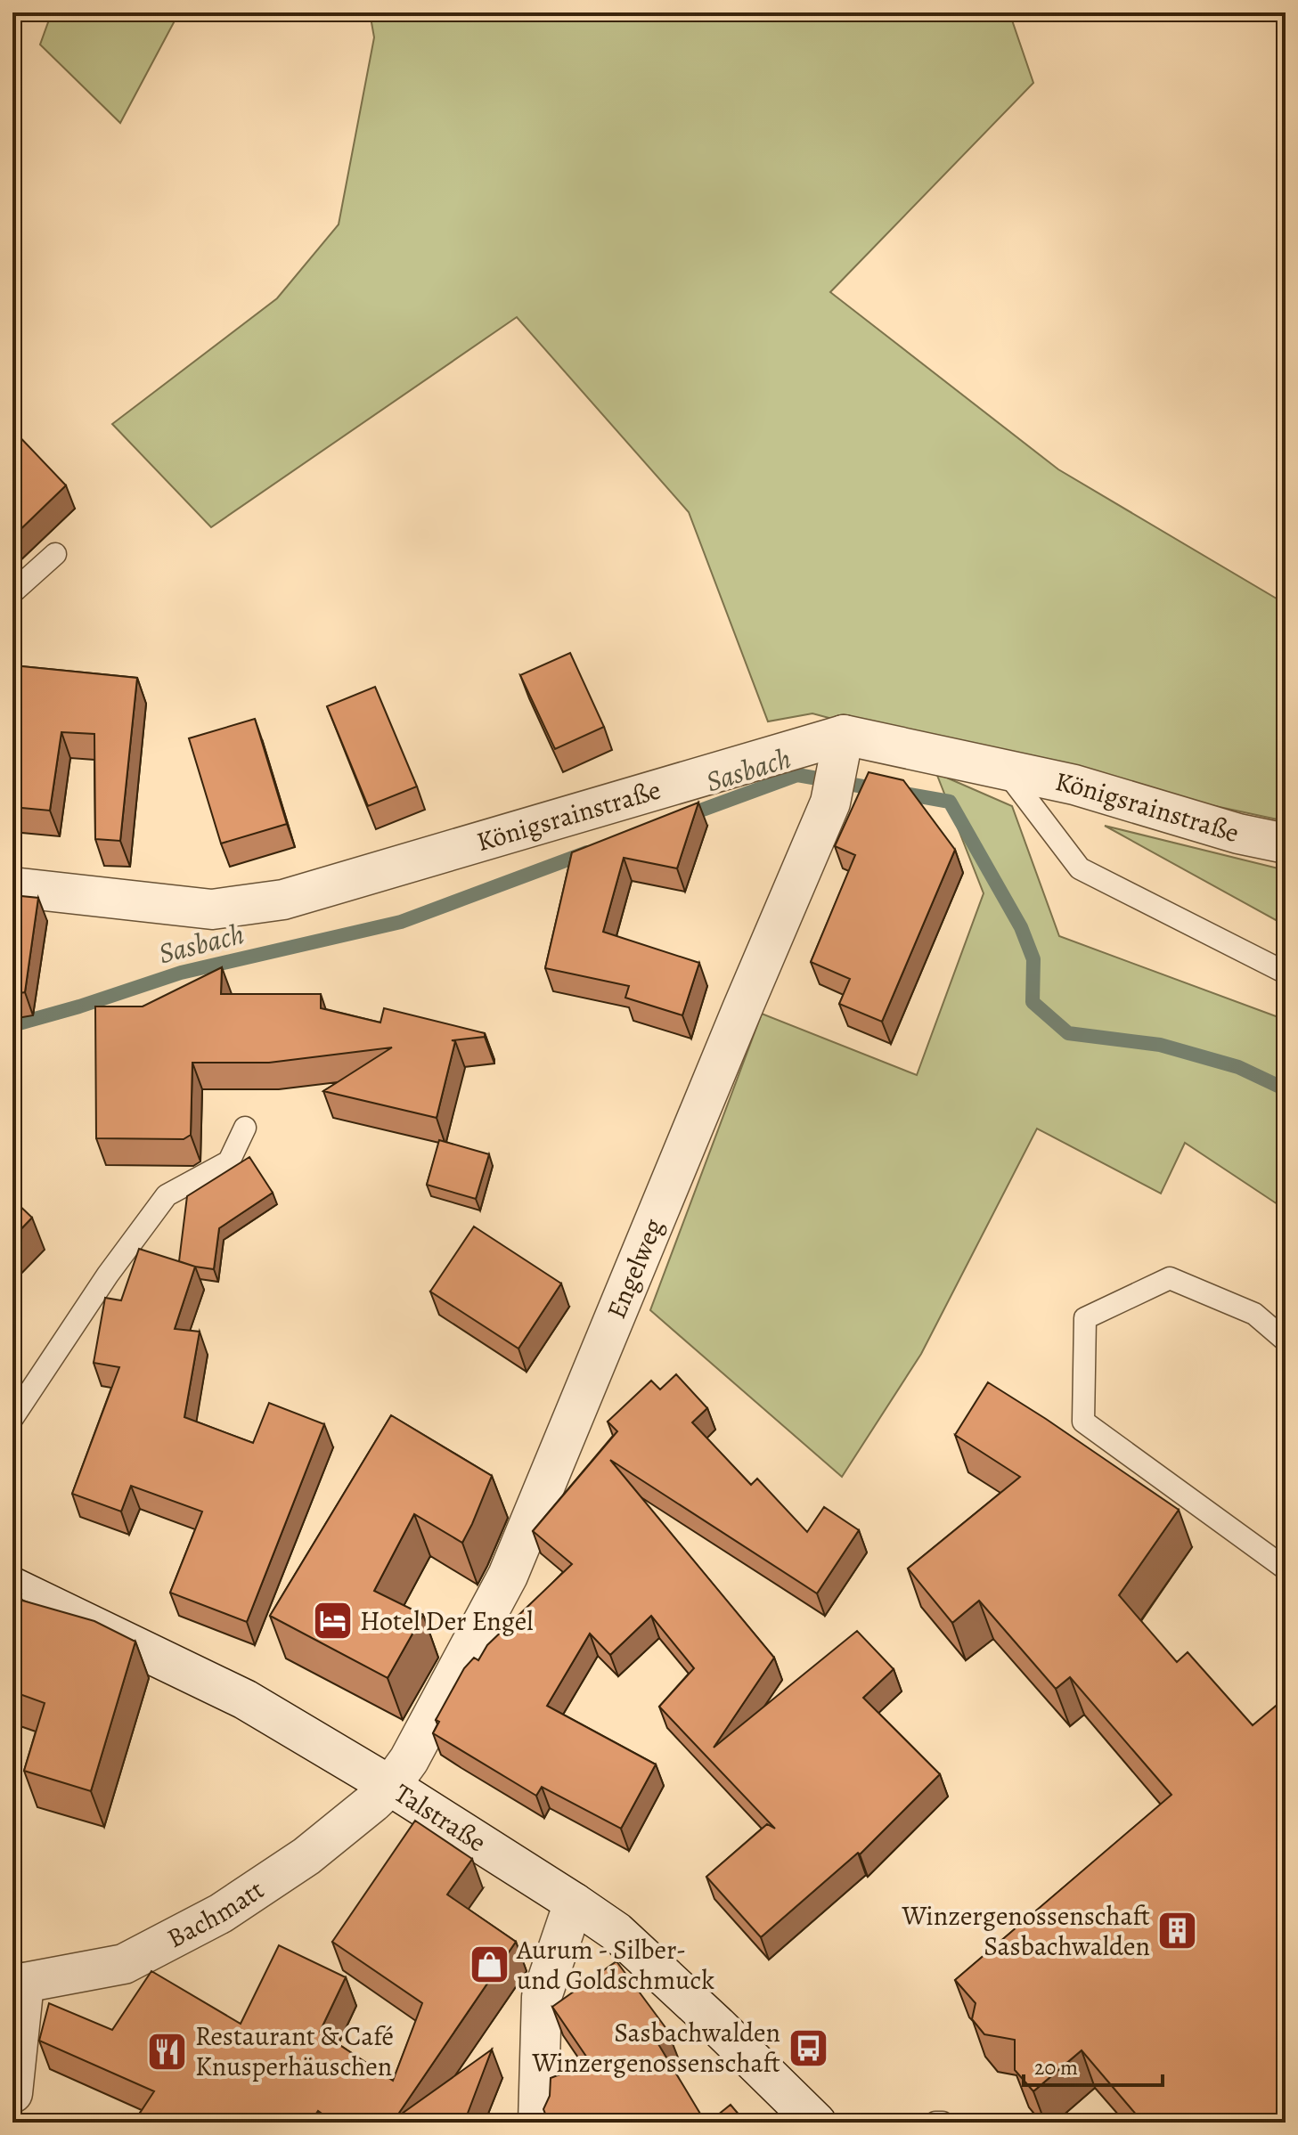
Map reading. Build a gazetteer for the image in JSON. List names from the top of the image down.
{
  "streets": {
    "street": [
      "Königsrainstraße",
      "Engelweg",
      "Talstraße",
      "Bachmatt"
    ]
  },
  "crossings": [
    ["Königsrainstraße", "Engelweg"],
    ["Engelweg", "Talstraße"],
    ["Engelweg", "Bachmatt"],
    ["Talstraße", "Bachmatt"]
  ],
  "water": ["Sasbach"],
  "places": {
    "hotel": ["Hotel Der Engel"],
    "building": ["Winzergenossenschaft Sasbachwalden"],
    "shop": ["Aurum - Silber- und Goldschmuck"],
    "bus stop": ["Sasbachwalden Winzergenossenschaft"],
    "restaurant": ["Restaurant & Café Knusperhäuschen"]
  },
  "scale_bar": "20 m"
}
